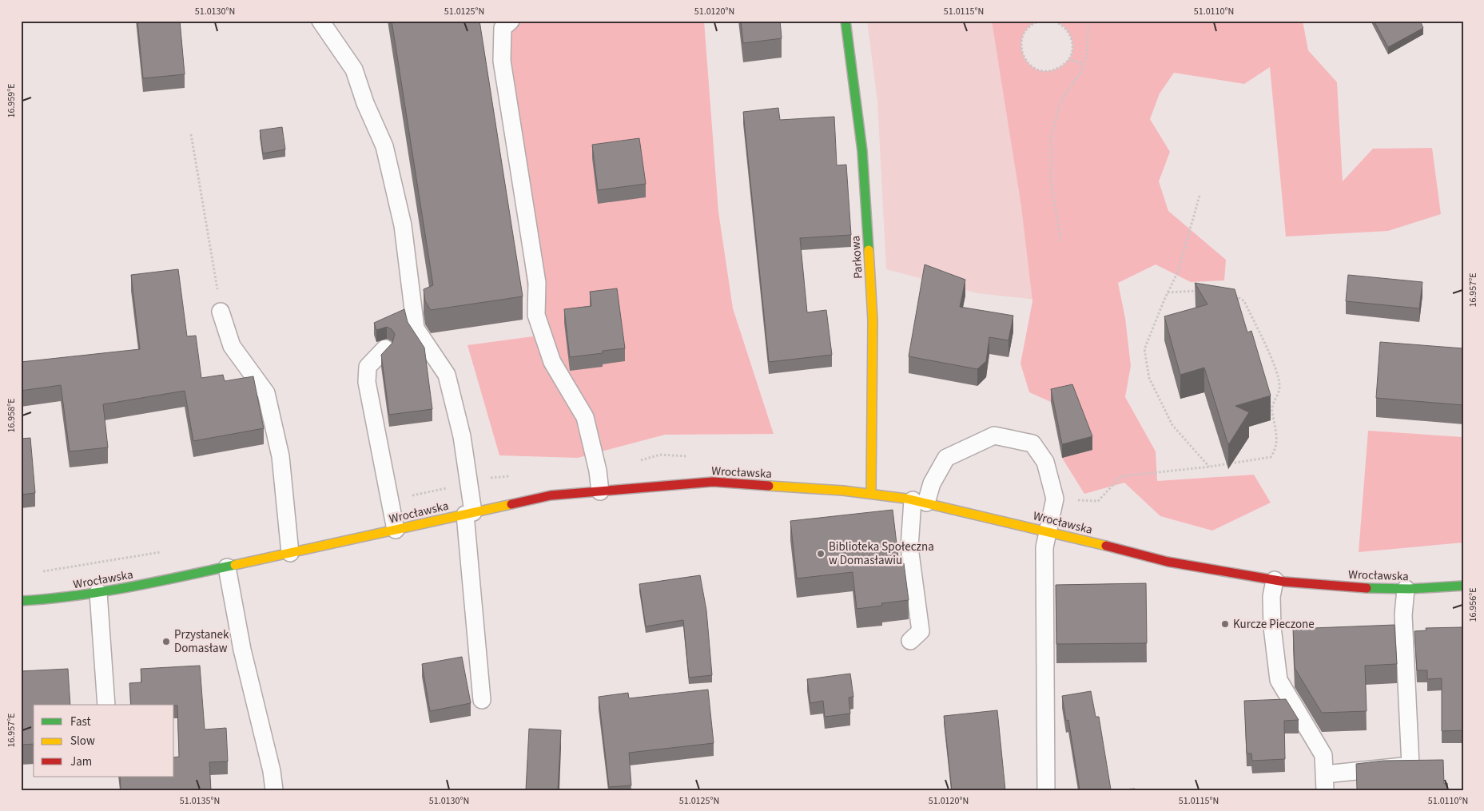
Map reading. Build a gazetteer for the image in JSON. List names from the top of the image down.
{
  "streets": {
    "main road": ["Parkowa", "Wrocławska"]
  },
  "crossings": [
    ["Parkowa", "Wrocławska"]
  ],
  "places": ["Biblioteka Społeczna w Domasławiu", "Kurcze Pieczone", "Przystanek Domasław"],
  "legend": ["Fast", "Slow", "Jam"],
  "coordinates": [
    "51.0130°N",
    "51.0125°N",
    "51.0120°N",
    "51.0115°N",
    "51.0110°N",
    "16.959°E",
    "16.957°E",
    "16.958°E",
    "16.956°E",
    "51.0135°N"
  ]
}
